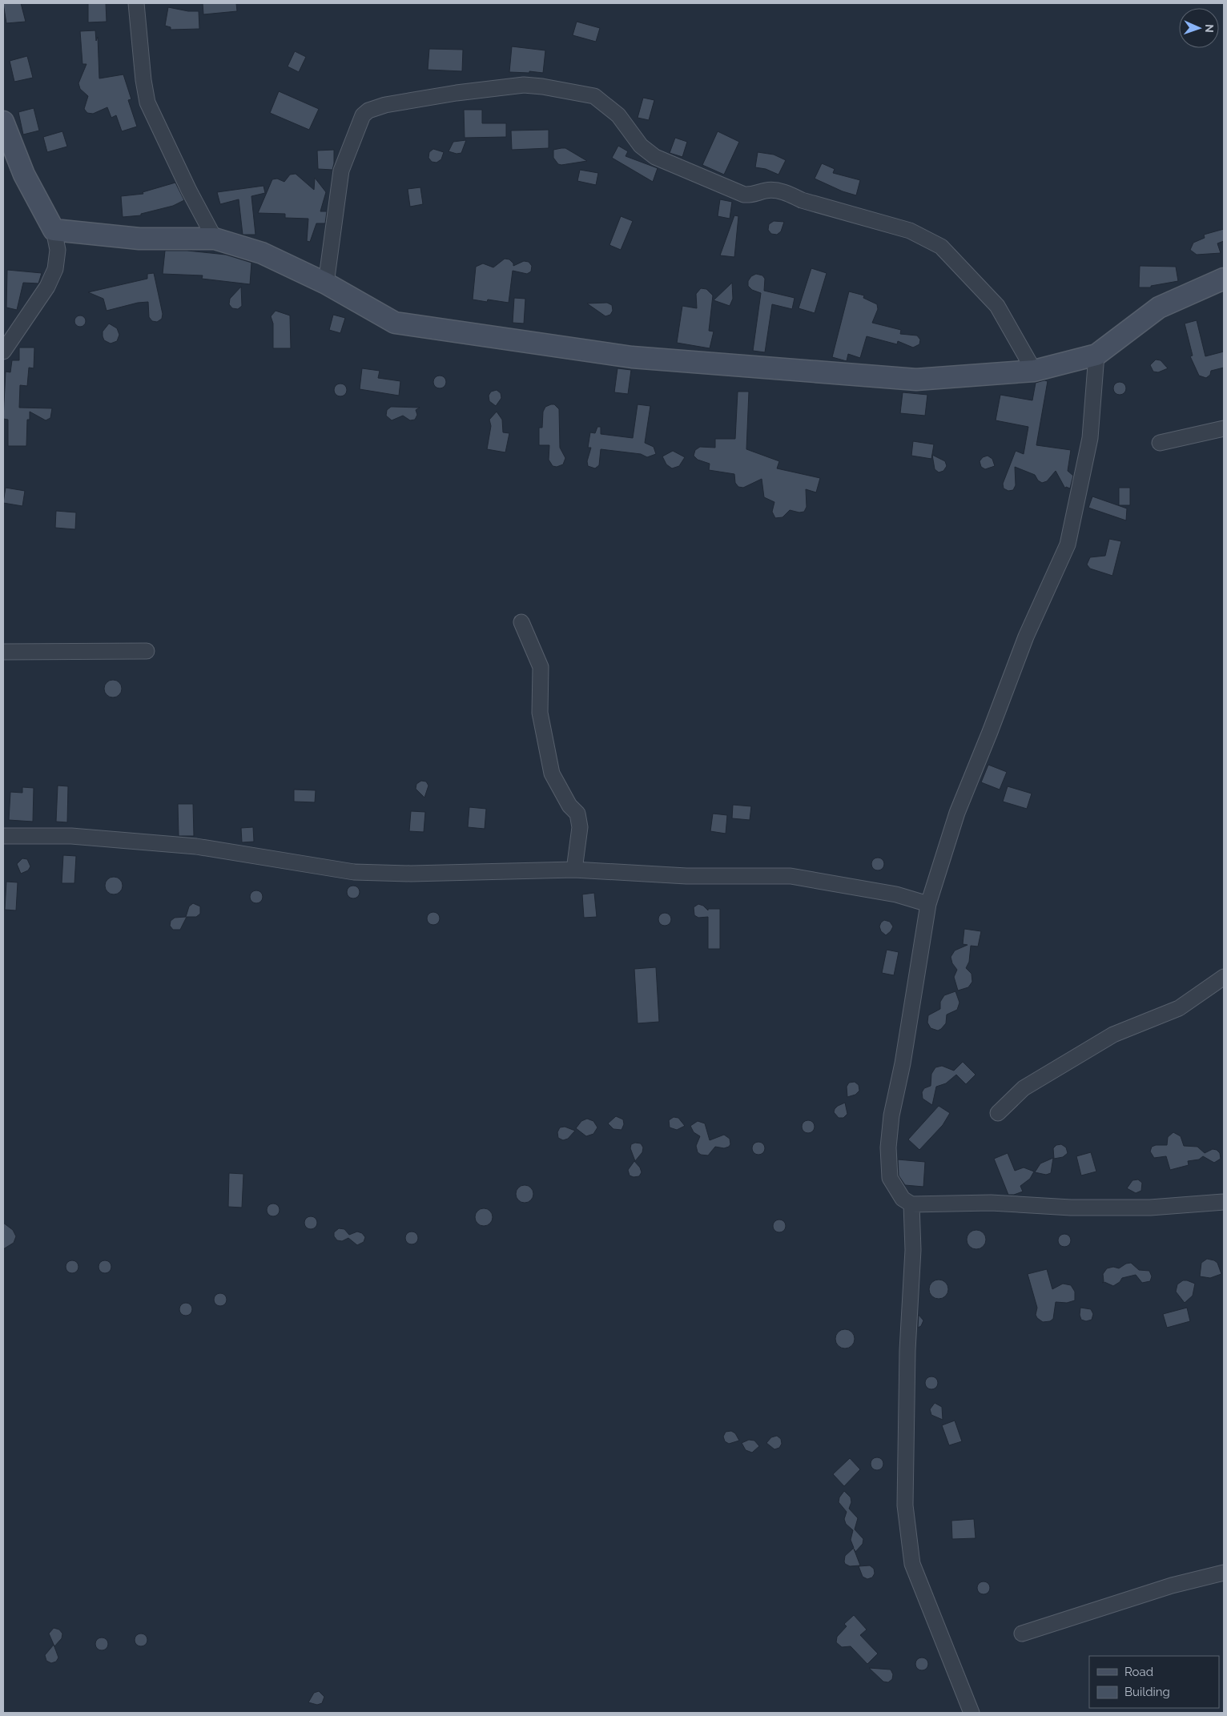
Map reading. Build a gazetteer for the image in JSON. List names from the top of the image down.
{
  "legend": ["Road", "Building"],
  "north": "right"
}
